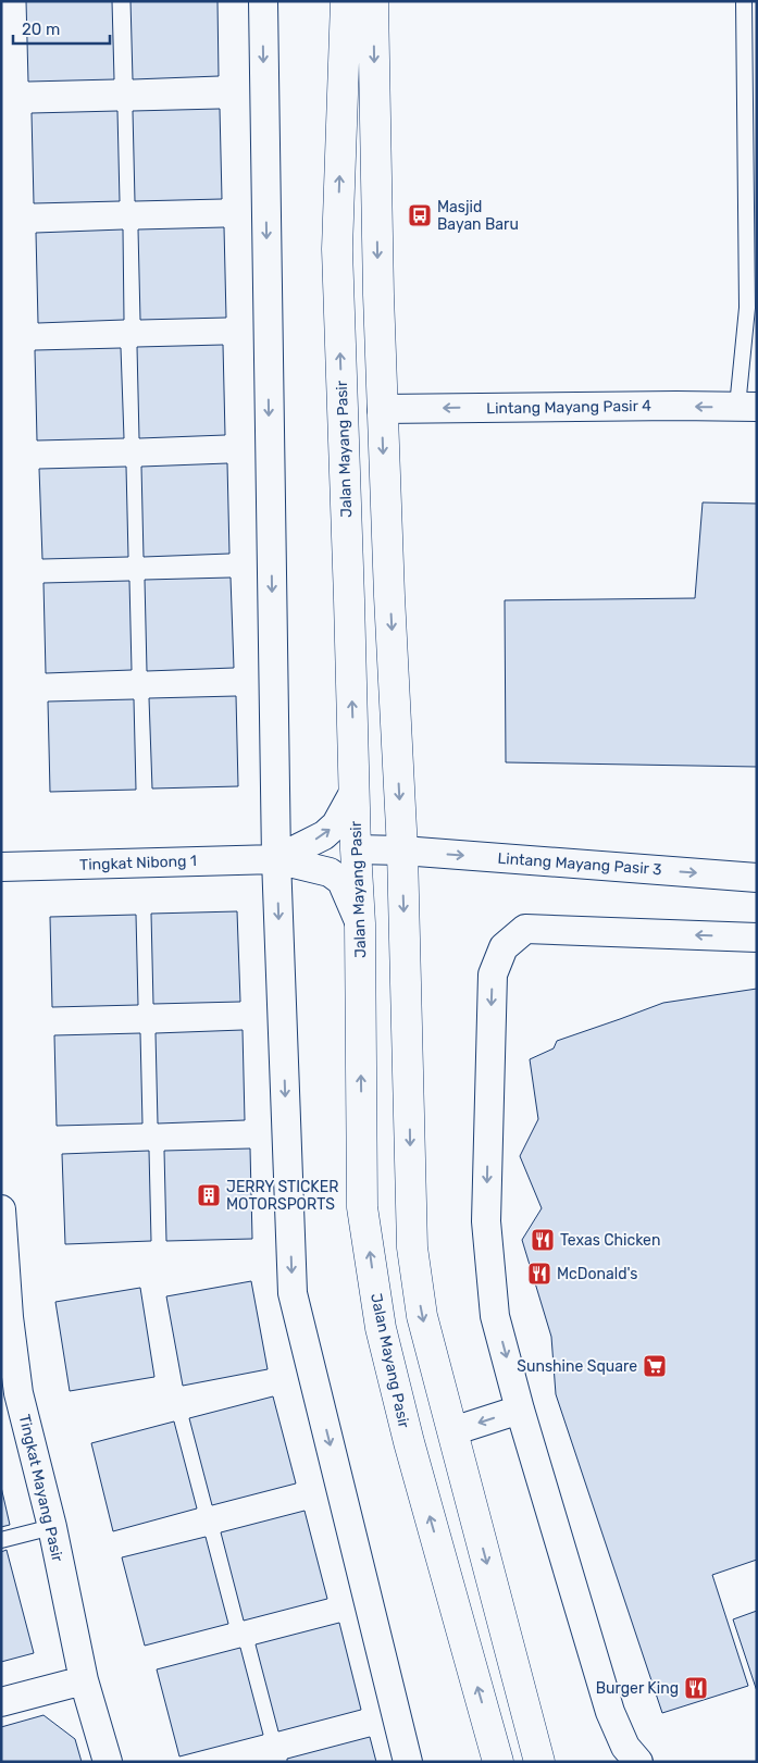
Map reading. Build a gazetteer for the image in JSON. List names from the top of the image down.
{
  "streets": {
    "street": [
      "Lintang Mayang Pasir 4",
      "Jalan Mayang Pasir",
      "Tingkat Nibong 1",
      "Lintang Mayang Pasir 3",
      "Tingkat Mayang Pasir"
    ]
  },
  "crossings": [
    ["Jalan Mayang Pasir", "Lintang Mayang Pasir 3"]
  ],
  "one_way": ["Lintang Mayang Pasir 4", "Lintang Mayang Pasir 3"],
  "places": {
    "bus stop": ["Masjid Bayan Baru"],
    "building": ["JERRY STICKER MOTORSPORTS"],
    "restaurant": ["Texas Chicken", "McDonald's", "Burger King"],
    "supermarket": ["Sunshine Square"]
  },
  "scale_bar": "20 m"
}
